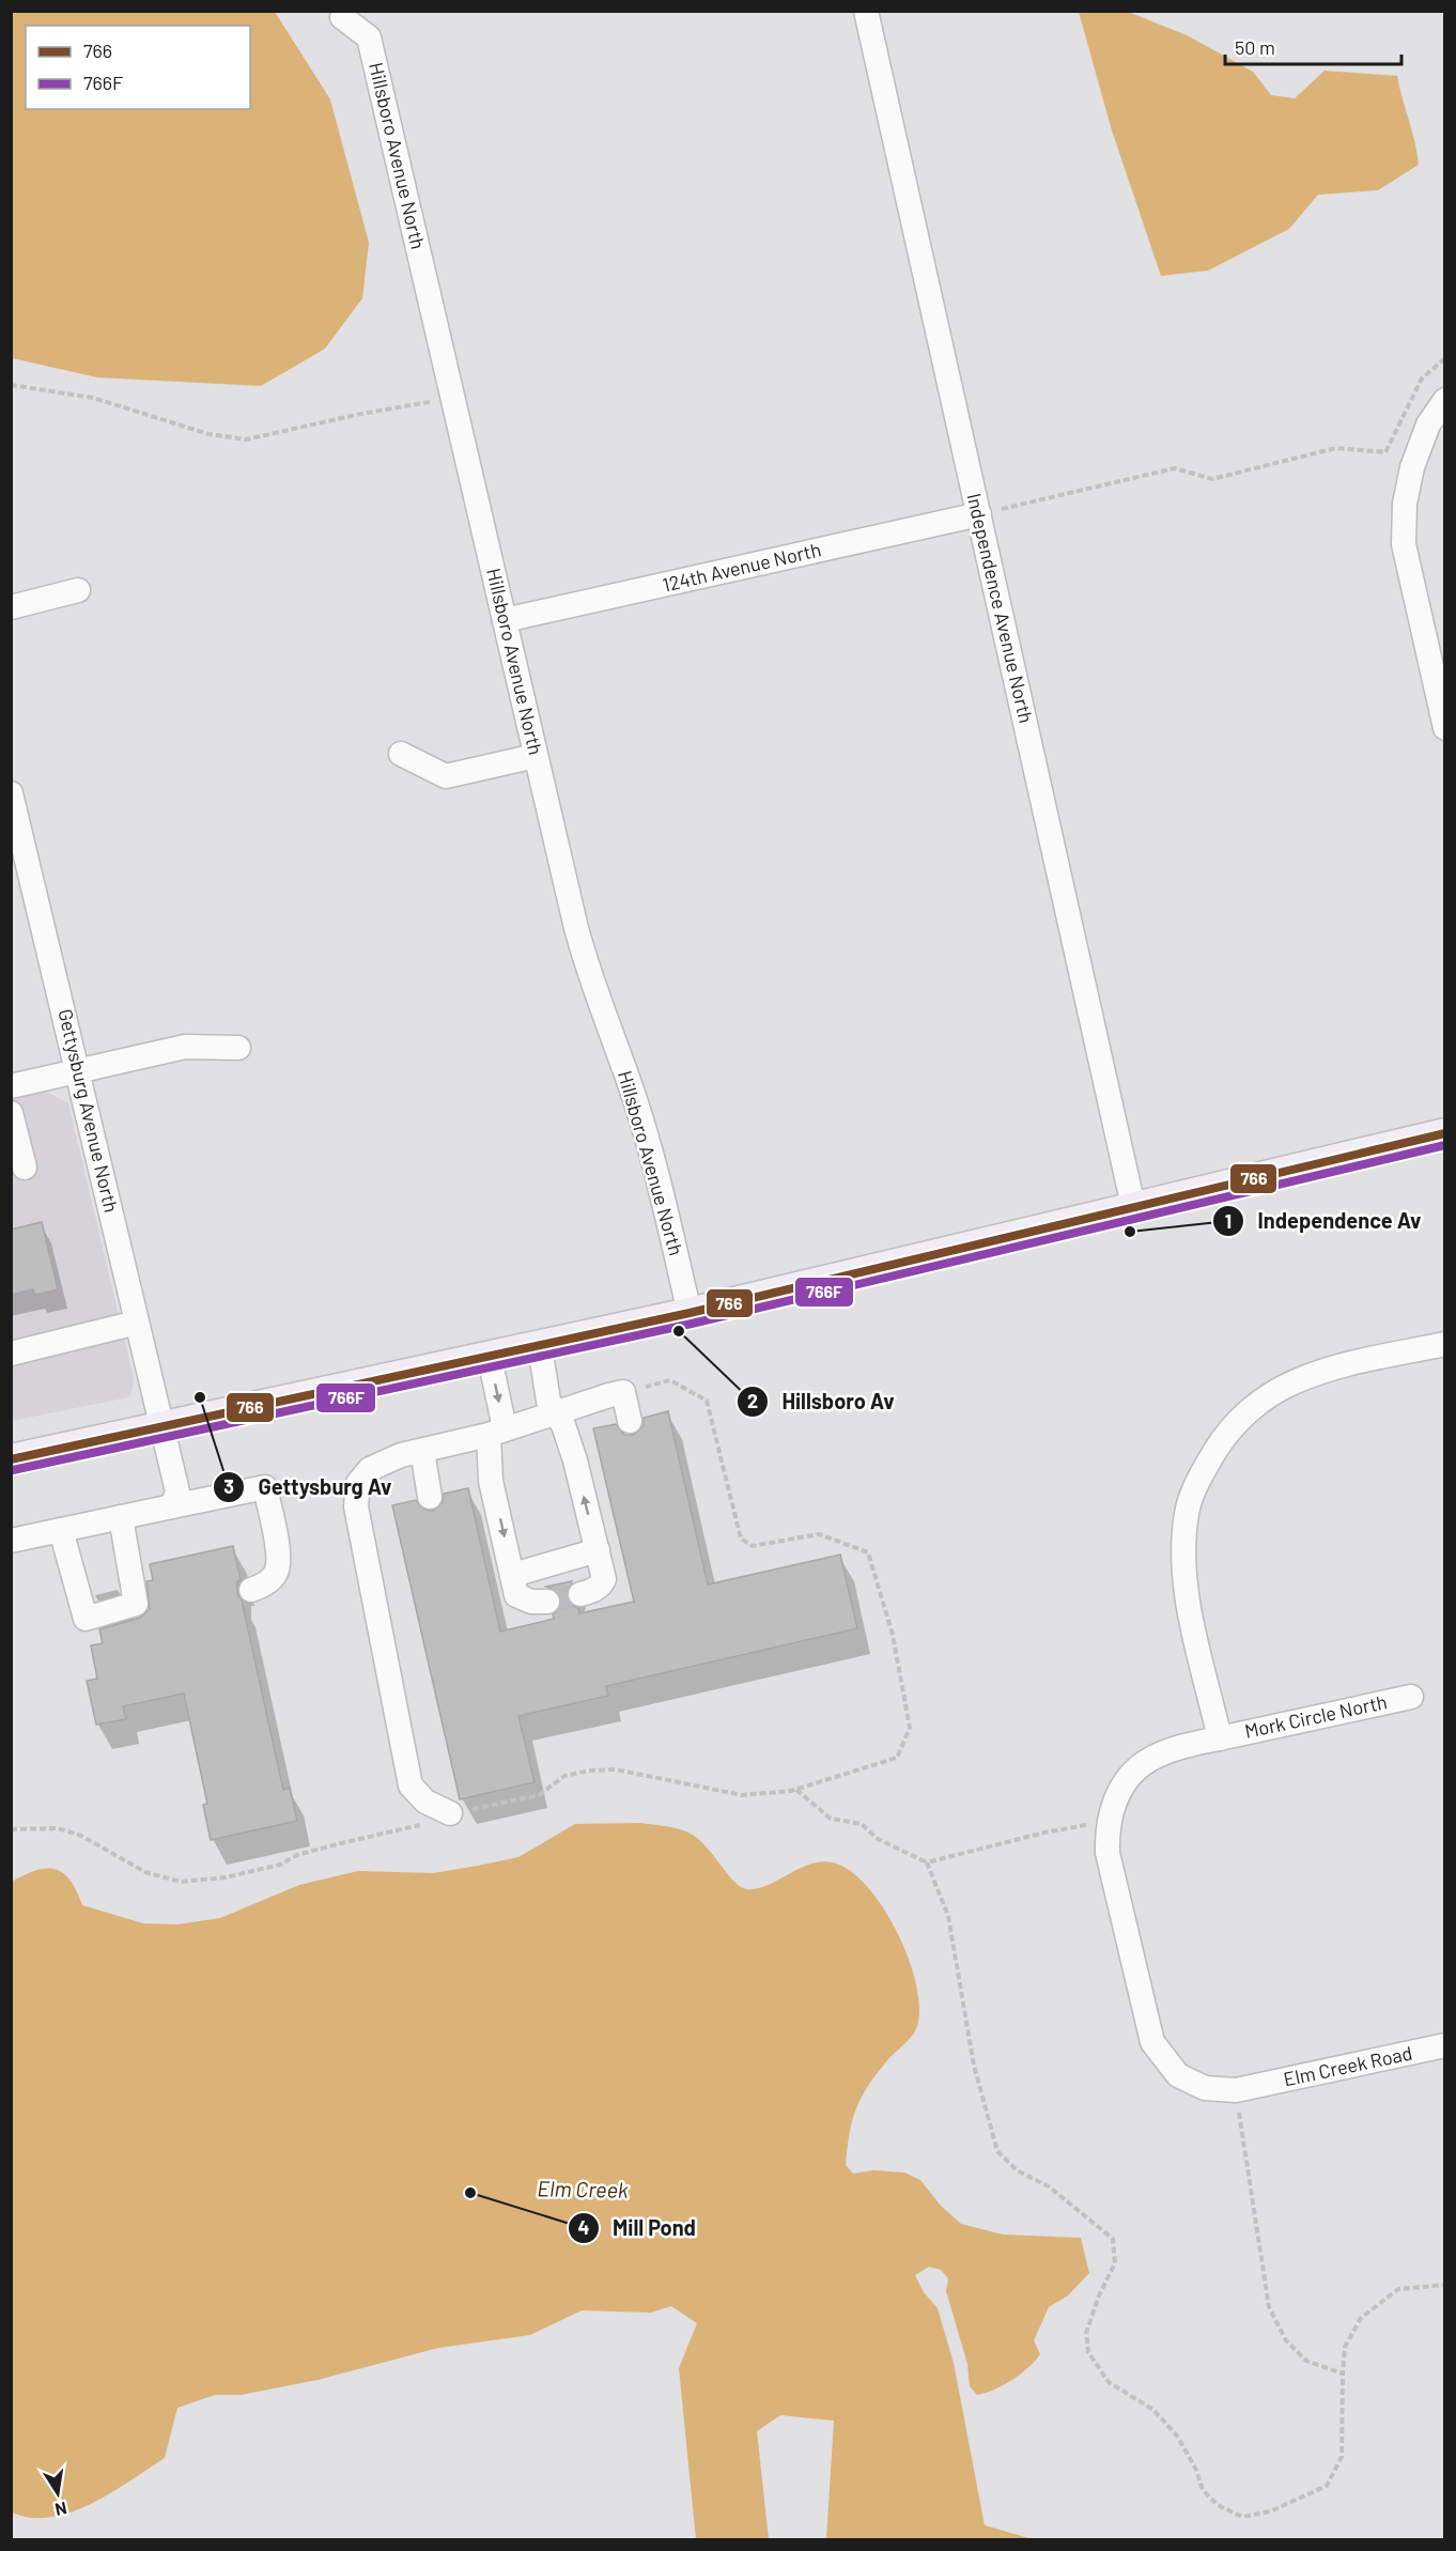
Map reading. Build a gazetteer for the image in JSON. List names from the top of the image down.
{
  "streets": {
    "street": [
      "Hillsboro Avenue North",
      "124th Avenue North",
      "Independence Avenue North",
      "Gettysburg Avenue North",
      "Mork Circle North",
      "Elm Creek Road"
    ]
  },
  "crossings": [
    ["Hillsboro Avenue North", "124th Avenue North"],
    ["124th Avenue North", "Independence Avenue North"],
    ["Mork Circle North", "Elm Creek Road"]
  ],
  "water": ["Elm Creek"],
  "places": [
    "Independence Av",
    "Hillsboro Av",
    "Gettysburg Av",
    "Mill Pond"
  ],
  "lines": ["transit line 766", "transit line 766F"],
  "legend": ["766", "766F"],
  "scale_bar": "50 m",
  "north": "bottom"
}
